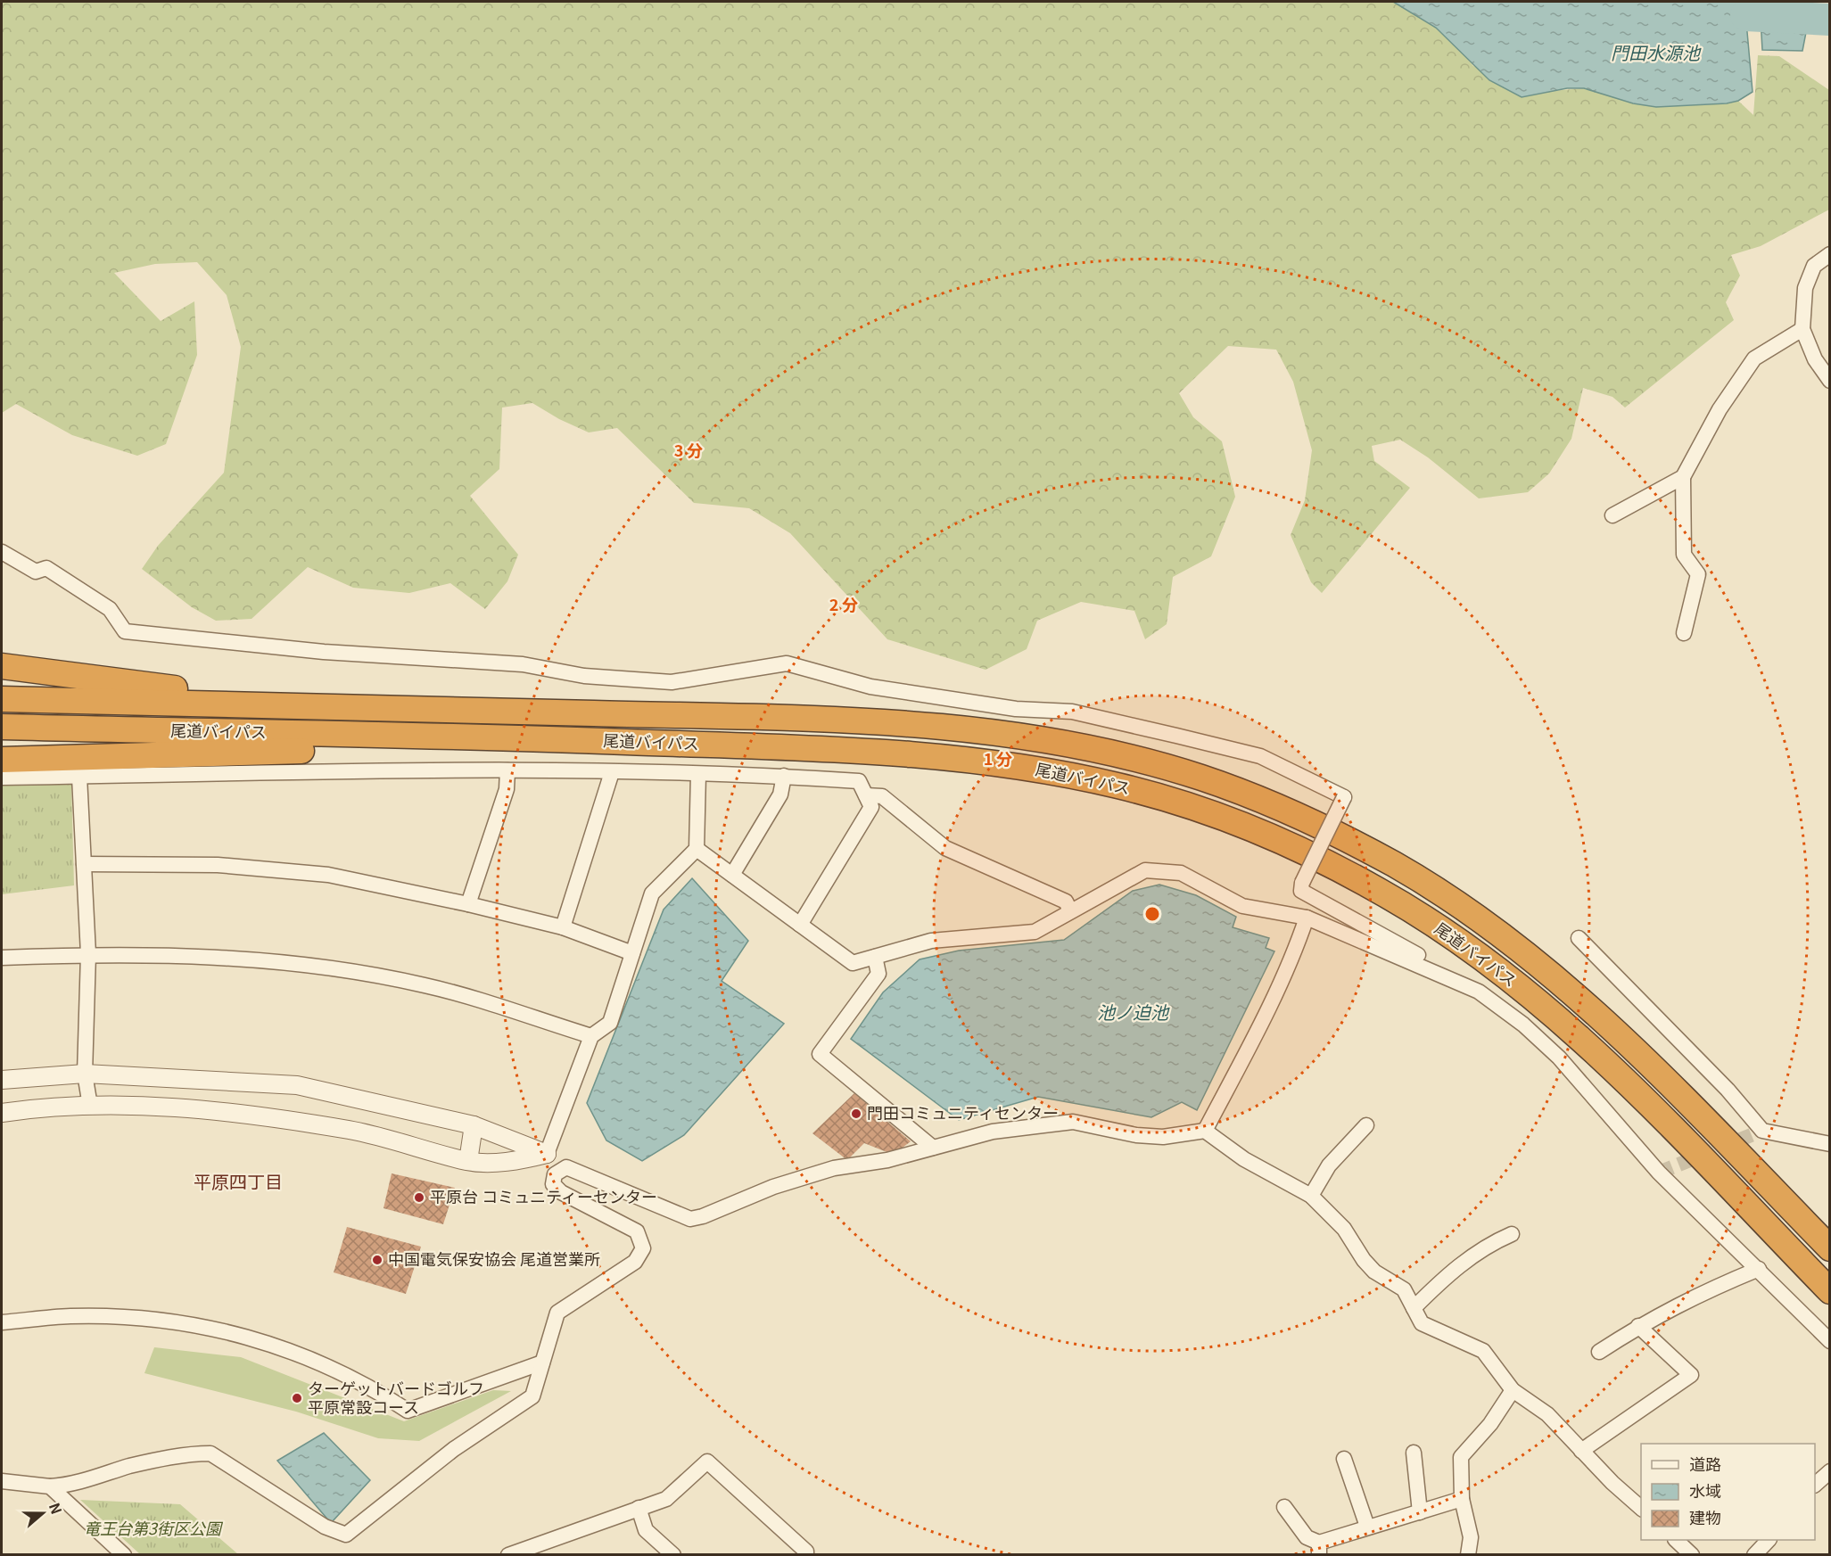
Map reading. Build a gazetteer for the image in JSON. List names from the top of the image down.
{
  "streets": {
    "highway": ["尾道バイパス"]
  },
  "districts": ["平原四丁目"],
  "water": ["門田水源池", "池ノ迫池"],
  "parks": ["竜王台第3街区公園"],
  "places": [
    "門田コミュニティセンター",
    "平原台 コミュニティーセンター",
    "中国電気保安協会 尾道営業所",
    "ターゲットバードゴルフ 平原常設コース"
  ],
  "legend": ["道路", "水域", "建物"],
  "north": "right",
  "rings": ["3 分", "2 分", "1 分"]
}
